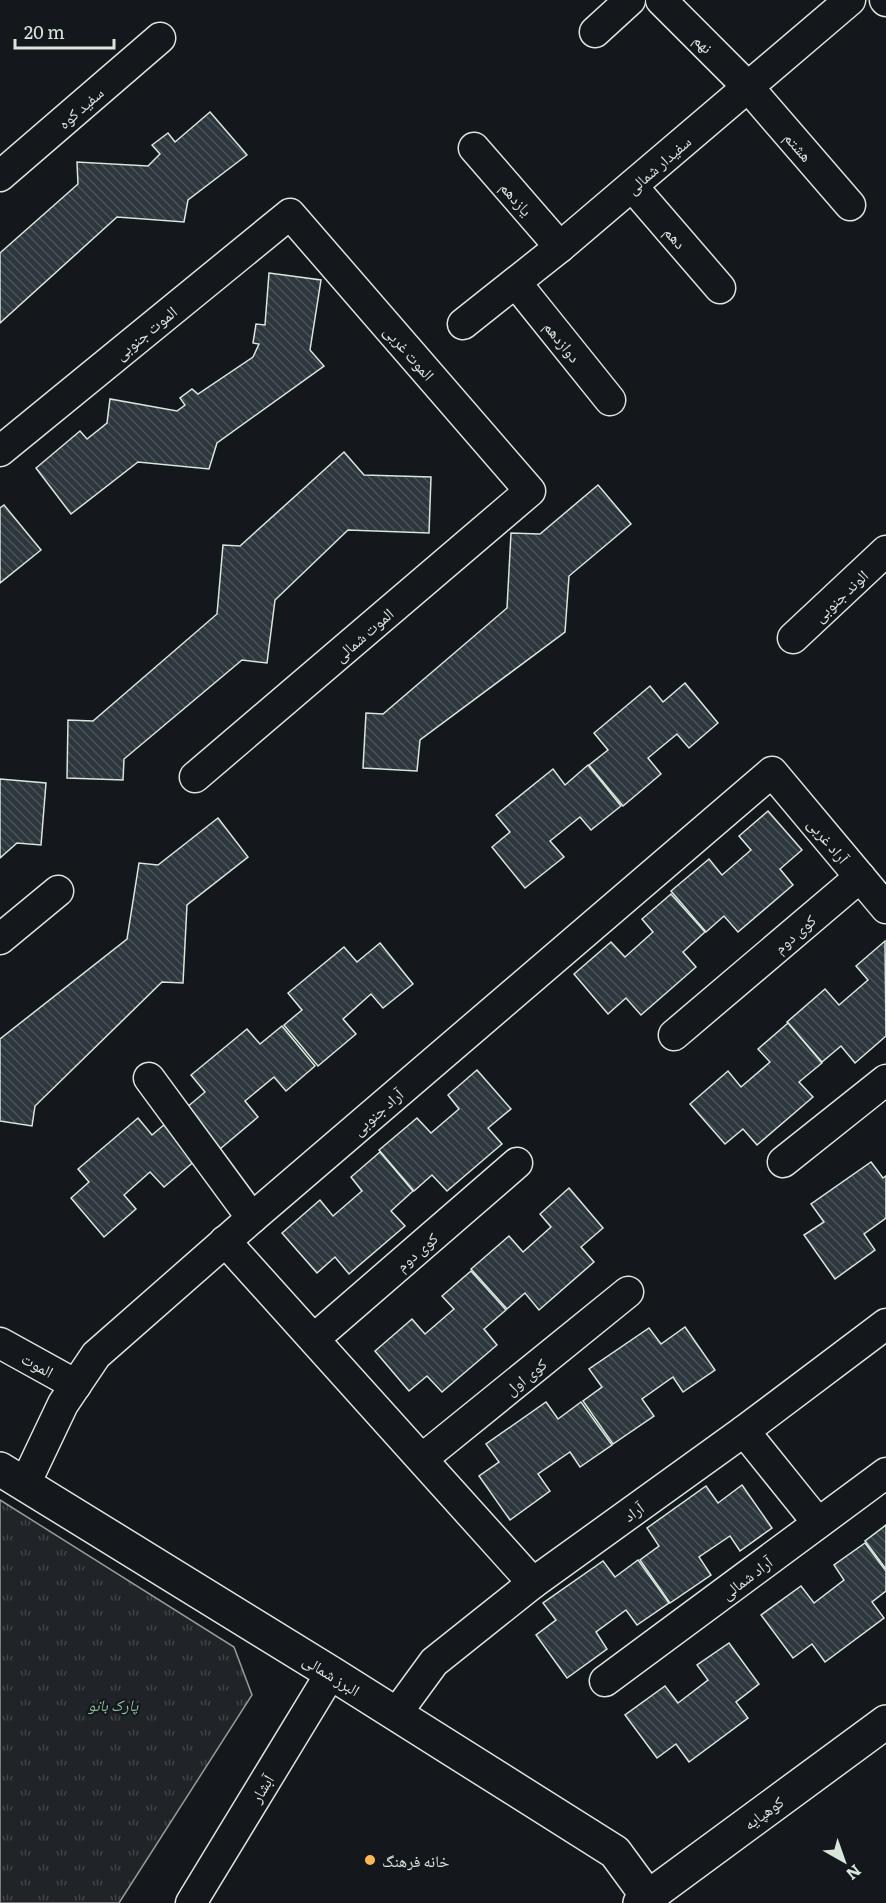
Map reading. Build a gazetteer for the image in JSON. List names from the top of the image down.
{
  "streets": {
    "street": [
      "نهم",
      "سفید کوه",
      "هشتم",
      "سفیدار شمالی",
      "یازدهم",
      "دهم",
      "الموت جنوبی",
      "دوازدهم",
      "الموت غربی",
      "الوند جنوبی",
      "الموت شمالی",
      "آراد غربی",
      "کوی دوم",
      "آراد جنوبی",
      "الموت",
      "کوی اول",
      "آراد",
      "آراد شمالی",
      "البرز شمالی",
      "آبشار",
      "کوهپایه"
    ]
  },
  "crossings": [
    ["نهم", "هشتم"],
    ["نهم", "سفیدار شمالی"],
    ["هشتم", "سفیدار شمالی"],
    ["سفیدار شمالی", "یازدهم"],
    ["سفیدار شمالی", "دهم"],
    ["سفیدار شمالی", "دوازدهم"],
    ["الموت جنوبی", "الموت غربی"],
    ["الموت غربی", "الموت شمالی"],
    ["آراد غربی", "کوی دوم"],
    ["آراد غربی", "آراد جنوبی"],
    ["آراد جنوبی", "الموت"],
    ["آراد جنوبی", "البرز شمالی"],
    ["آراد", "البرز شمالی"],
    ["البرز شمالی", "آبشار"],
    ["البرز شمالی", "کوهپایه"]
  ],
  "parks": ["پارک بانو"],
  "places": ["خانه فرهنگ"],
  "scale_bar": "20 m",
  "north": "bottom right"
}
